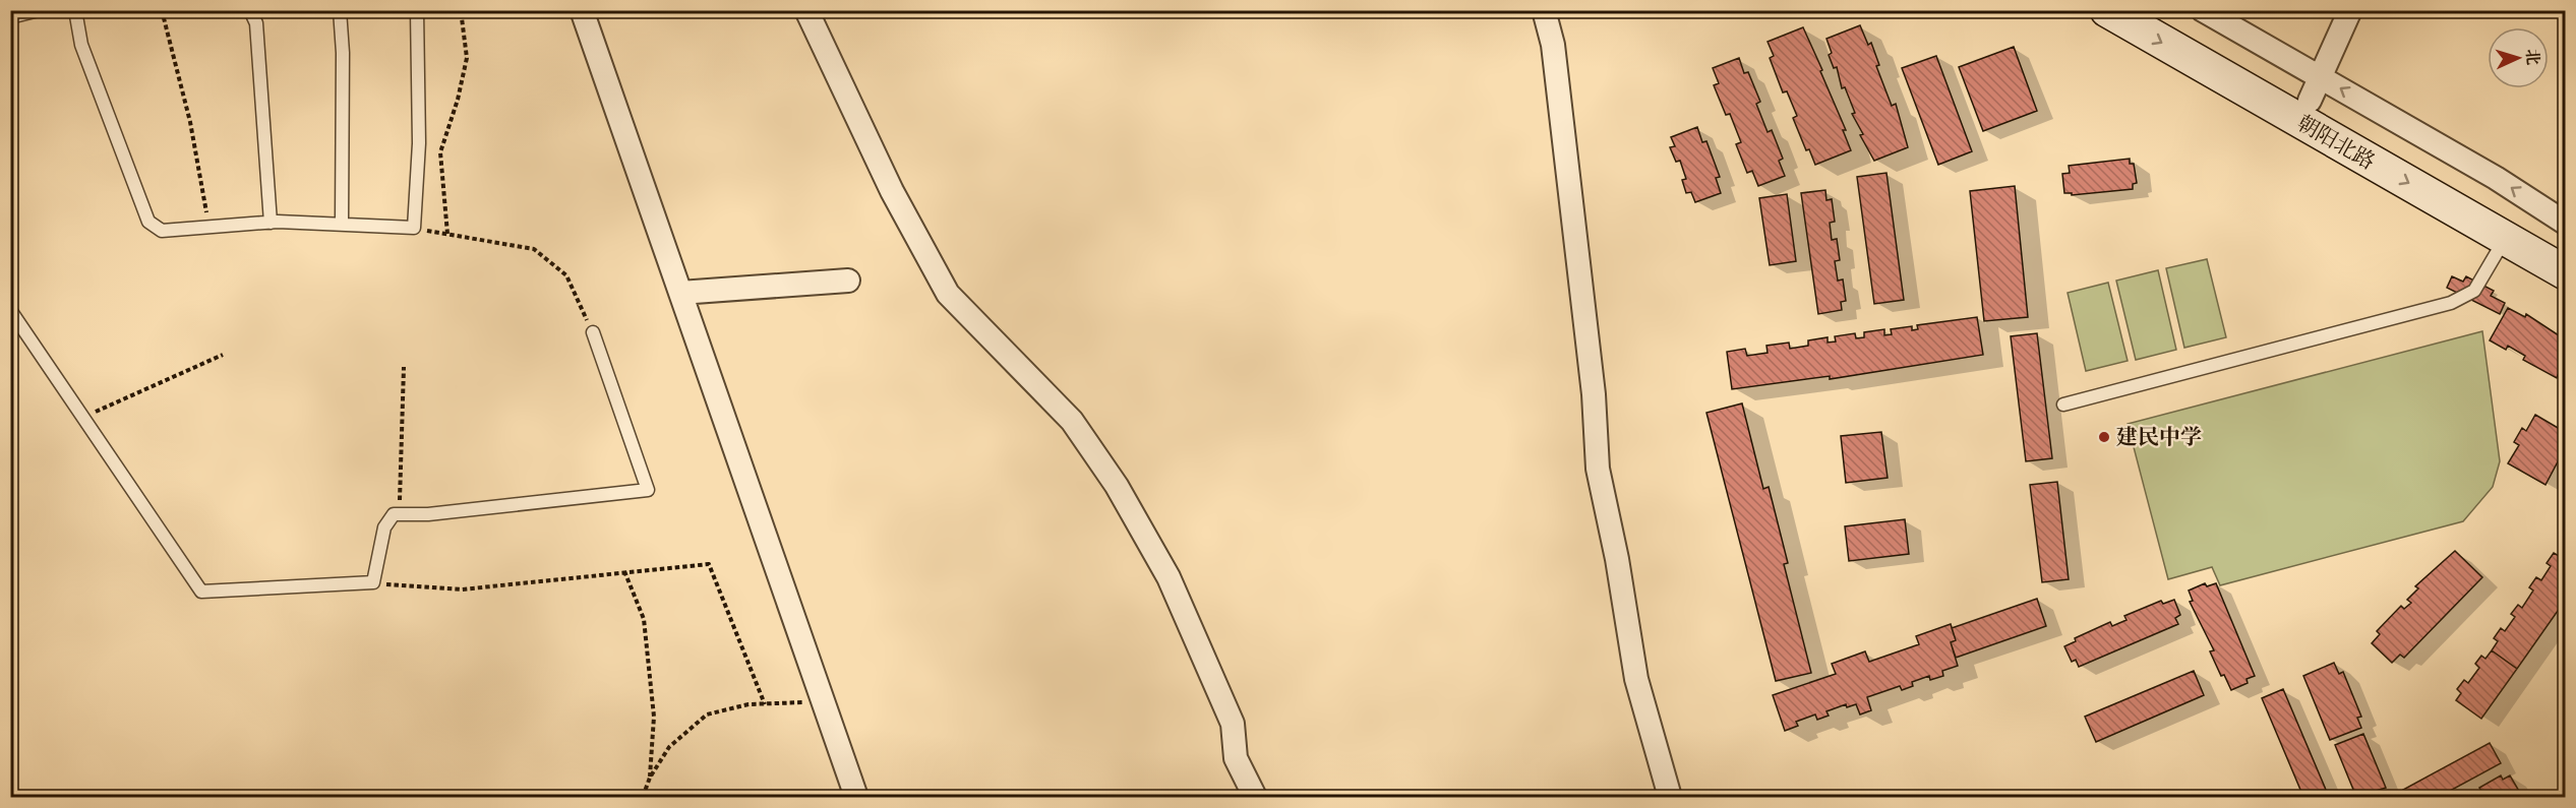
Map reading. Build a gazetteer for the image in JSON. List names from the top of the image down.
{
  "streets": {
    "main road": ["朝阳北路"]
  },
  "places": ["建民中学"],
  "north": "right"
}
